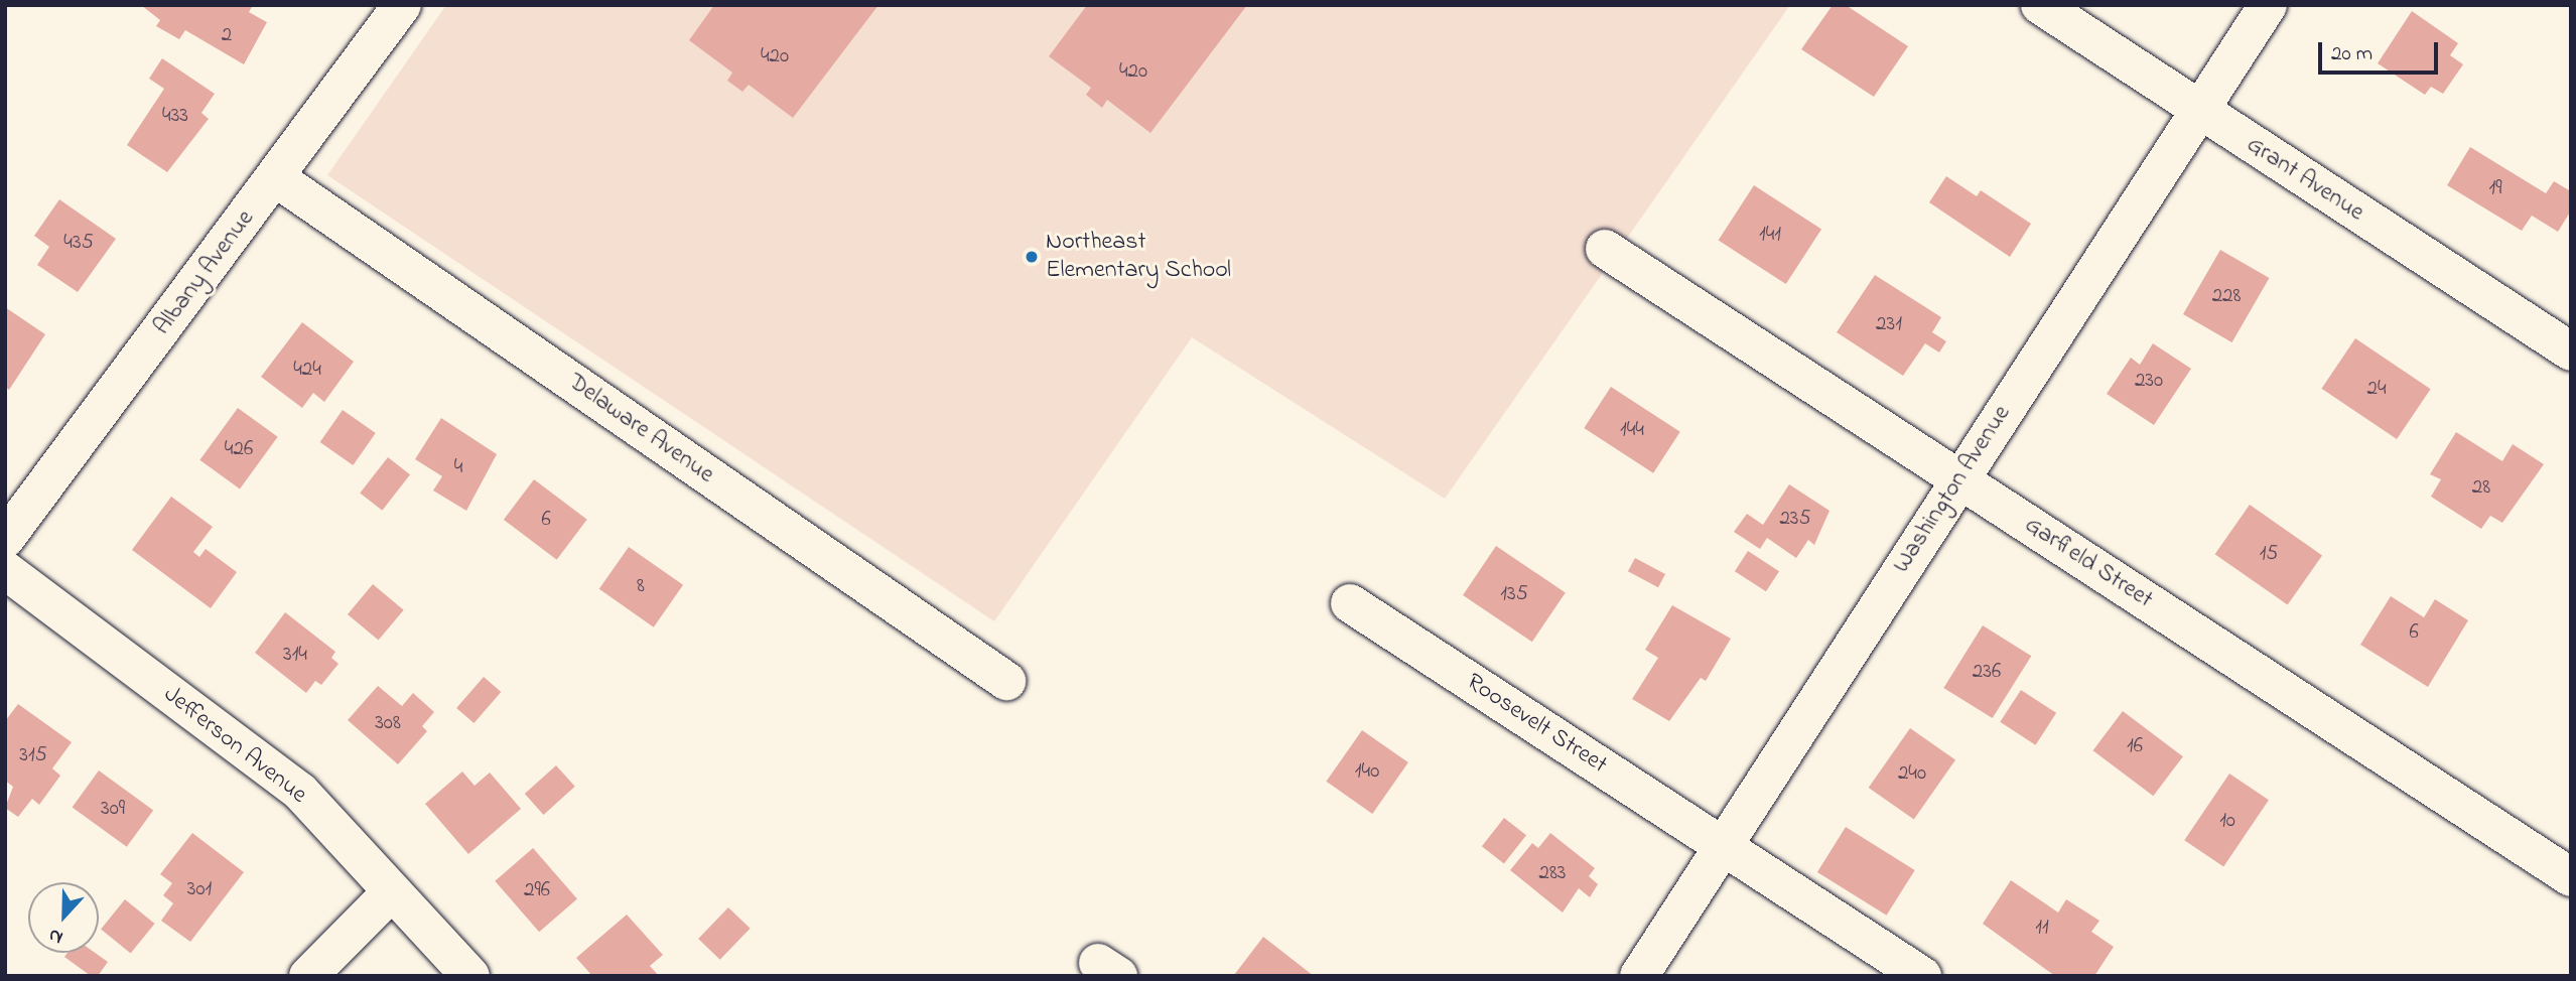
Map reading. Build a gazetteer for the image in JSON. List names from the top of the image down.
{
  "streets": {
    "street": [
      "Grant Avenue",
      "Albany Avenue",
      "Delaware Avenue",
      "Washington Avenue",
      "Garfield Street",
      "Roosevelt Street",
      "Jefferson Avenue"
    ]
  },
  "crossings": [
    ["Grant Avenue", "Washington Avenue"],
    ["Albany Avenue", "Delaware Avenue"],
    ["Washington Avenue", "Garfield Street"],
    ["Washington Avenue", "Roosevelt Street"]
  ],
  "places": ["Northeast Elementary School"],
  "house_numbers": [
    "2",
    "420",
    "420",
    "433",
    "19",
    "141",
    "435",
    "228",
    "231",
    "424",
    "230",
    "24",
    "144",
    "426",
    "4",
    "28",
    "235",
    "6",
    "15",
    "8",
    "135",
    "6",
    "314",
    "236",
    "308",
    "16",
    "315",
    "140",
    "240",
    "309",
    "10",
    "283",
    "301",
    "296",
    "11"
  ],
  "scale_bar": "20 m",
  "north": "bottom"
}
